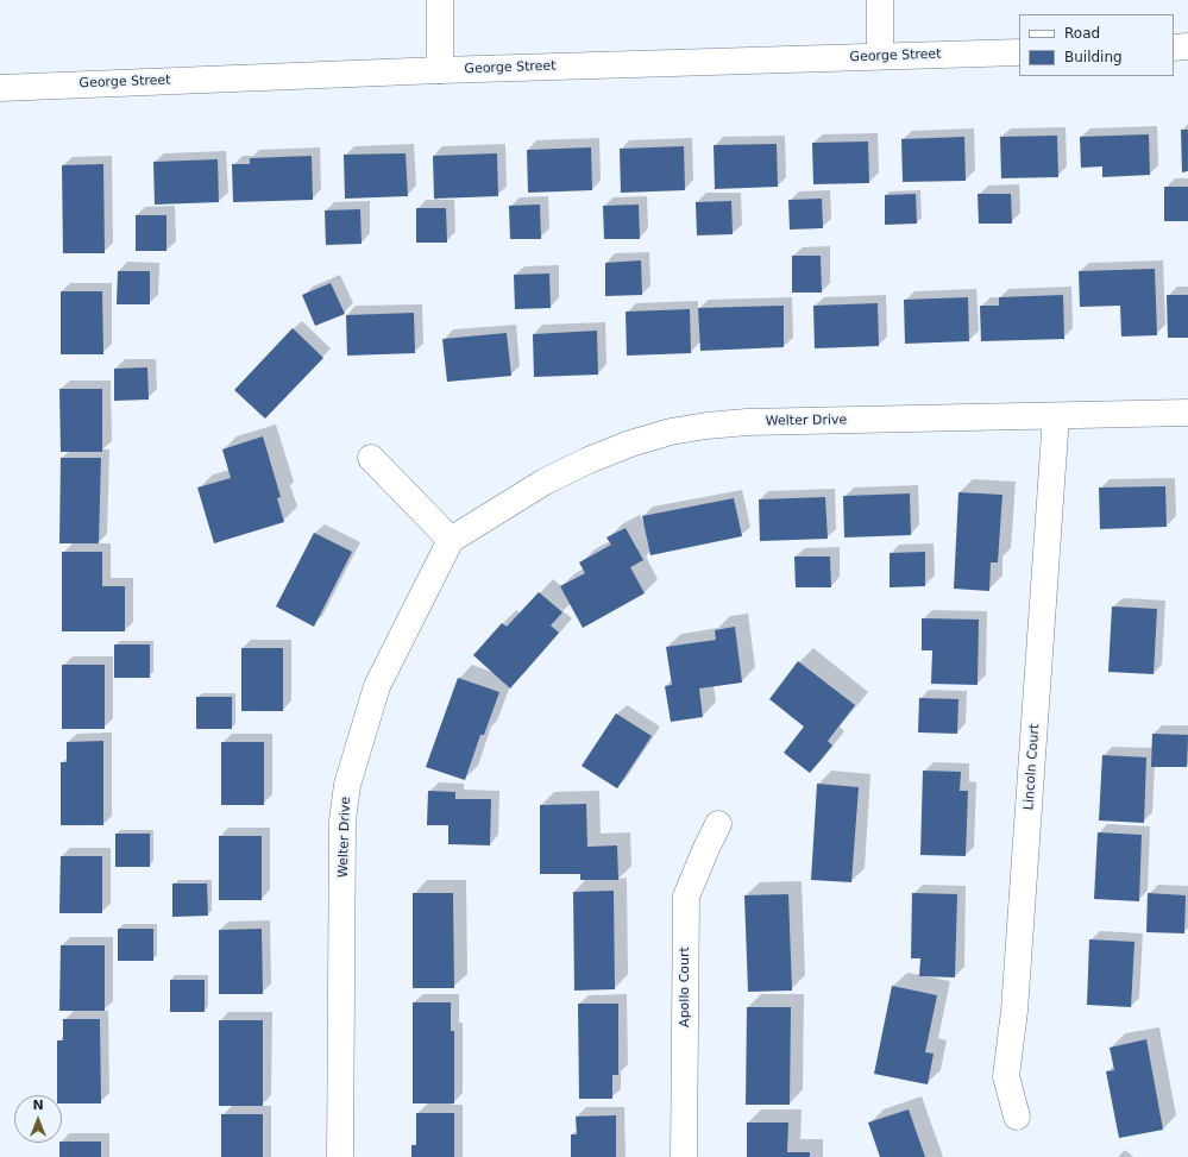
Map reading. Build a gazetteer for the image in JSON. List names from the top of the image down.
{
  "streets": {
    "street": [
      "George Street",
      "Welter Drive",
      "Lincoln Court",
      "Apollo Court"
    ]
  },
  "crossings": [
    ["Welter Drive", "Lincoln Court"]
  ],
  "legend": ["Road", "Building"],
  "north": "top"
}
